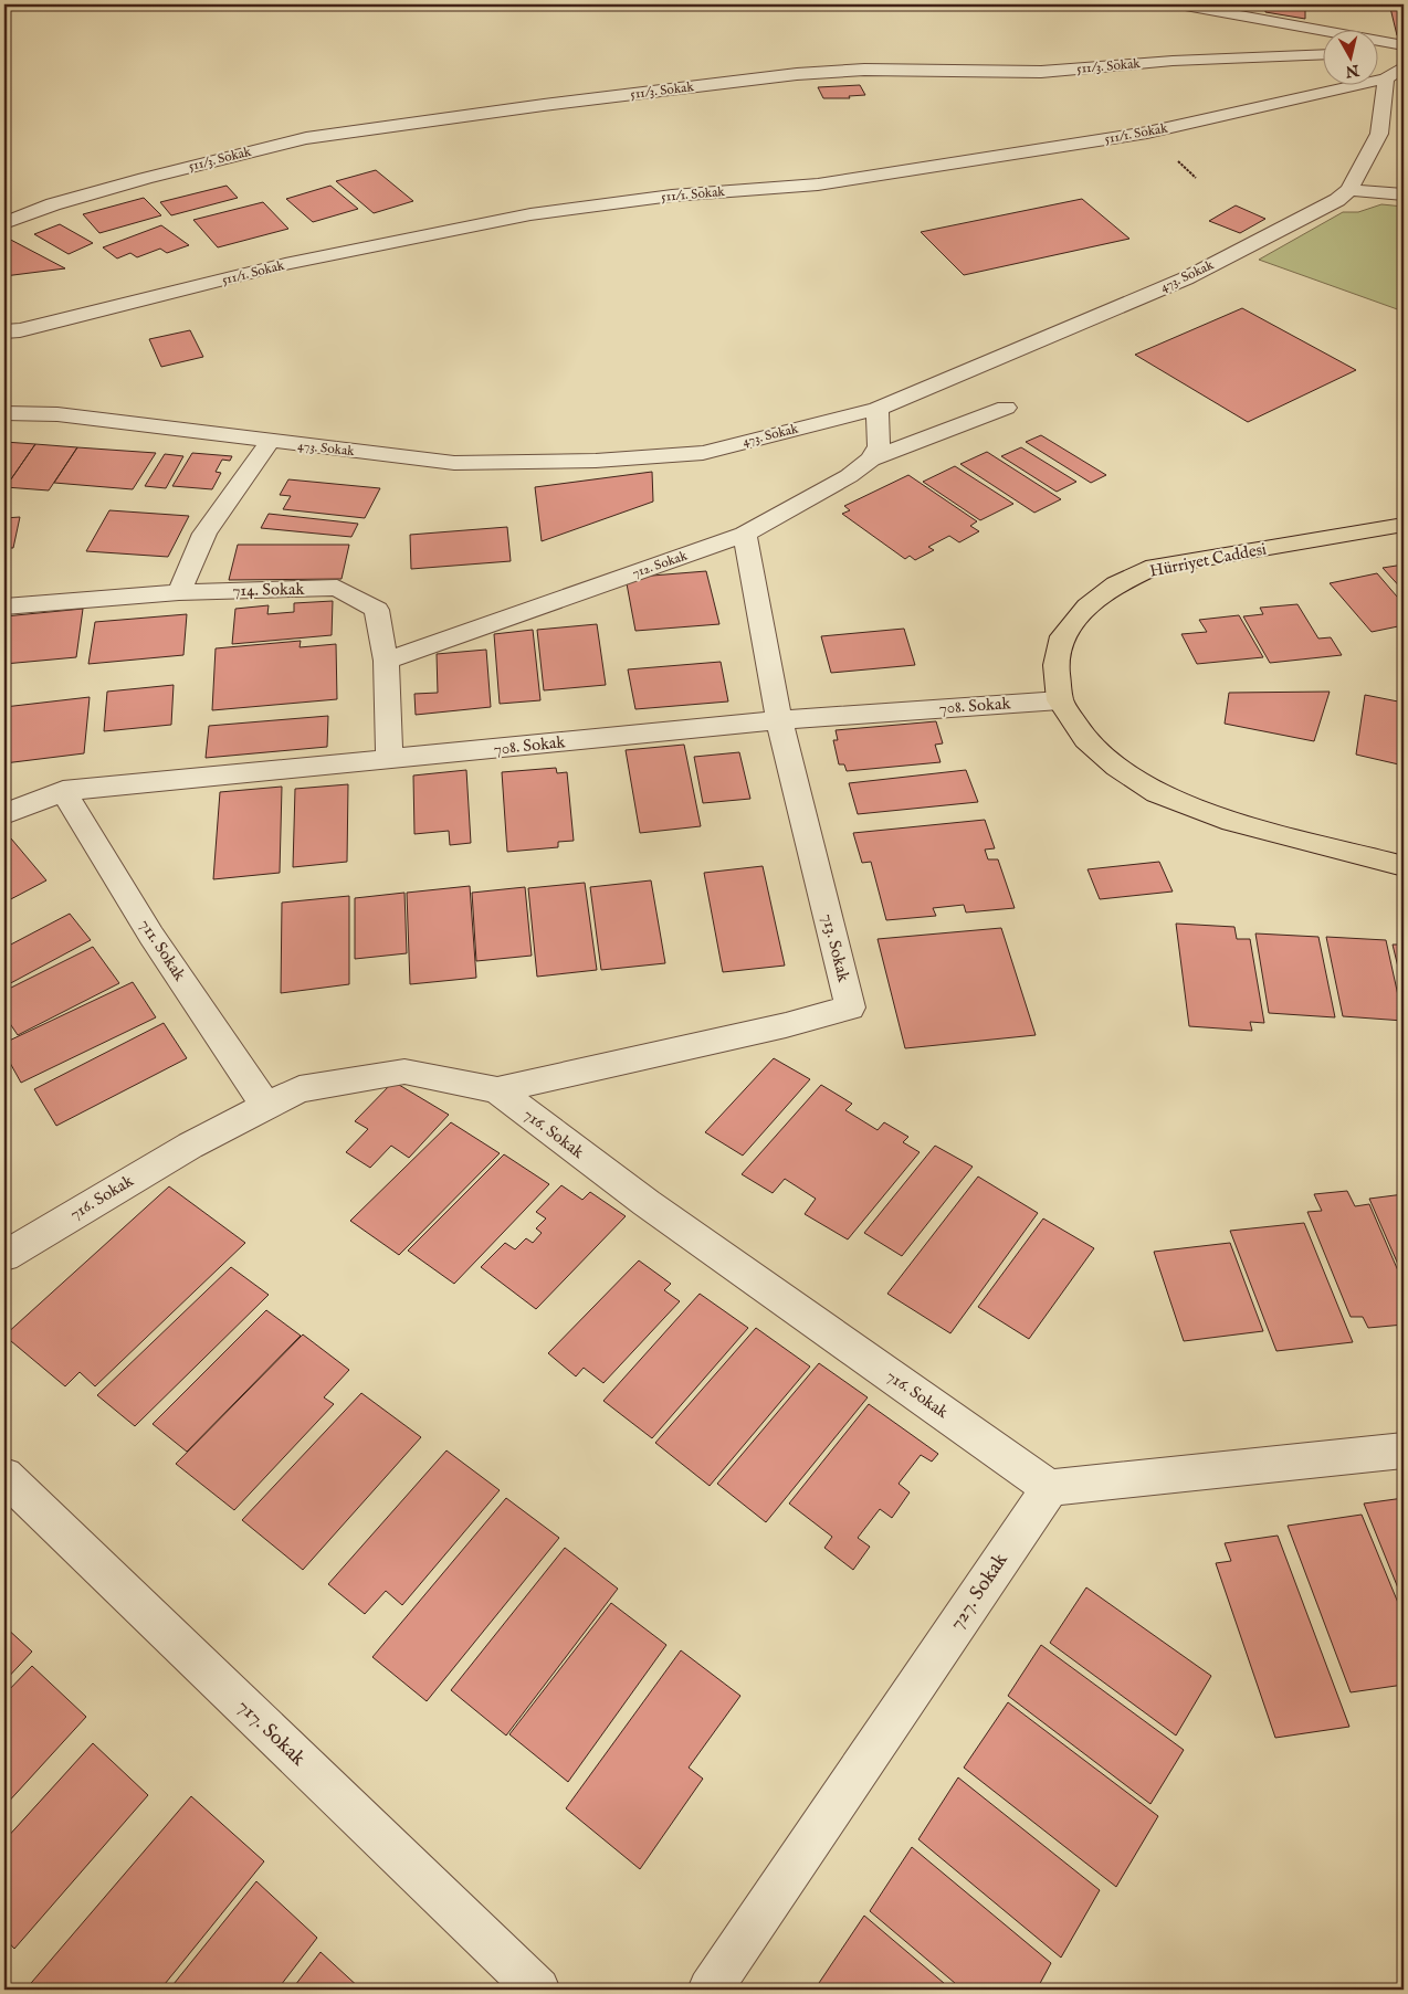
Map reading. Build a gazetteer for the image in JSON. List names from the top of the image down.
{
  "streets": {
    "main road": ["Hürriyet Caddesi"],
    "street": [
      "511/3. Sokak",
      "511/1. Sokak",
      "473. Sokak",
      "712. Sokak",
      "714. Sokak",
      "708. Sokak",
      "713. Sokak",
      "711. Sokak",
      "716. Sokak",
      "727. Sokak",
      "717. Sokak"
    ]
  },
  "crossings": [
    ["511/1. Sokak", "473. Sokak"],
    ["Hürriyet Caddesi", "708. Sokak"],
    ["712. Sokak", "714. Sokak"],
    ["712. Sokak", "713. Sokak"],
    ["714. Sokak", "708. Sokak"],
    ["708. Sokak", "713. Sokak"],
    ["708. Sokak", "711. Sokak"],
    ["713. Sokak", "716. Sokak"],
    ["711. Sokak", "716. Sokak"],
    ["716. Sokak", "727. Sokak"]
  ],
  "north": "bottom"
}
